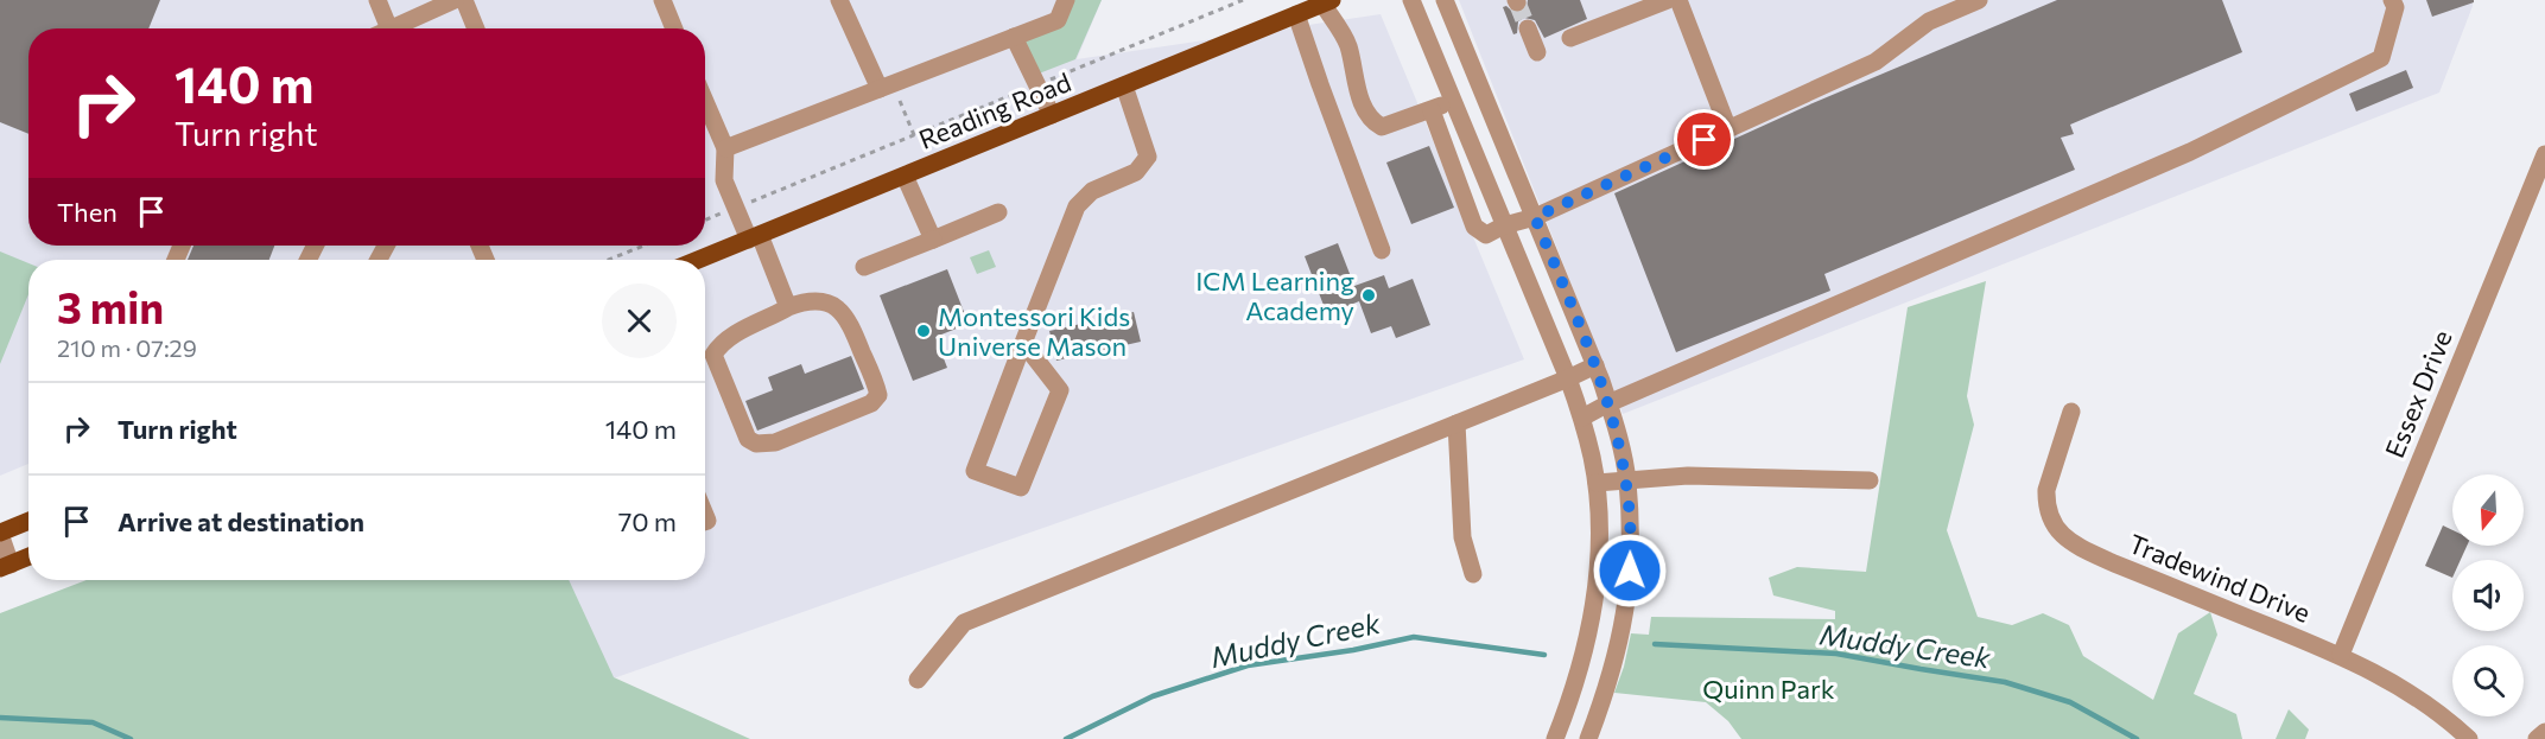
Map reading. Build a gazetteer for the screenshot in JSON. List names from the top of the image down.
{
  "streets": {
    "main road": ["Reading Road"],
    "street": ["Essex Drive", "Tradewind Drive"]
  },
  "crossings": [
    ["Essex Drive", "Tradewind Drive"]
  ],
  "water": ["Muddy Creek"],
  "parks": ["Quinn Park"],
  "places": ["ICM Learning Academy", "Montessori Kids Universe Mason"],
  "north": "bottom",
  "page": {
    "turn": ["140 m", "Turn right"],
    "then": "Then",
    "heading": ["3 min", "210 m · 07:29"],
    "list": [
      {
        "name": "Turn right",
        "value": "140 m"
      },
      {
        "name": "Arrive at destination",
        "value": "70 m"
      }
    ]
  }
}
